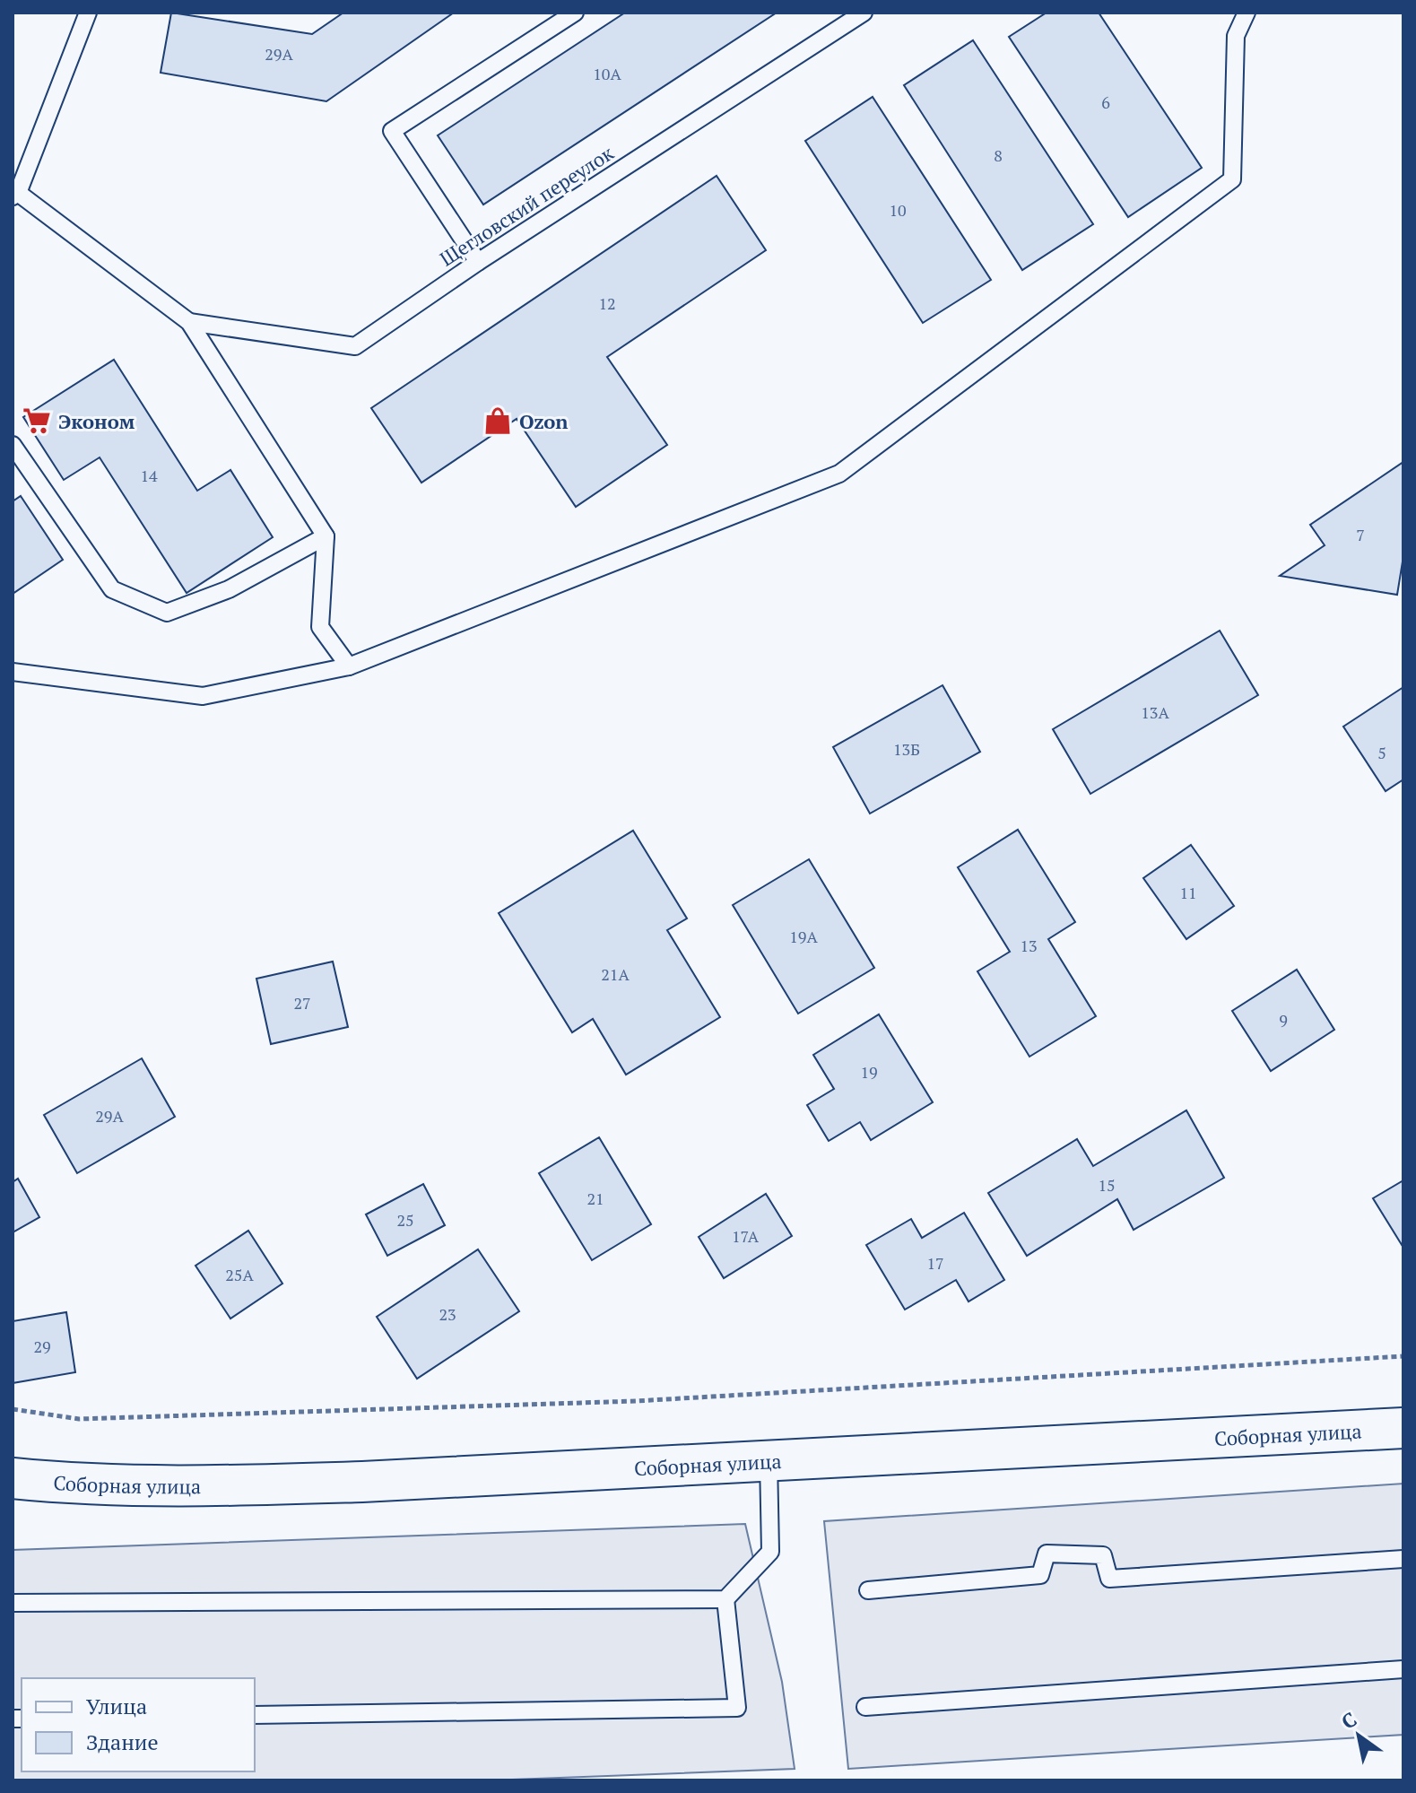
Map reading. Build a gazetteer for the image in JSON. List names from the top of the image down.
{
  "streets": {
    "street": ["Соборная улица"],
    "lane": ["Щегловский переулок"]
  },
  "places": {
    "supermarket": ["Эконом"],
    "shop": ["Ozon"]
  },
  "house_numbers": [
    "29А",
    "10А",
    "6",
    "8",
    "10",
    "12",
    "14",
    "7",
    "13А",
    "13Б",
    "5",
    "11",
    "19А",
    "13",
    "21А",
    "27",
    "9",
    "19",
    "29А",
    "15",
    "21",
    "25",
    "17А",
    "17",
    "25А",
    "23",
    "29"
  ],
  "legend": ["Улица", "Здание"],
  "north": "top left"
}
